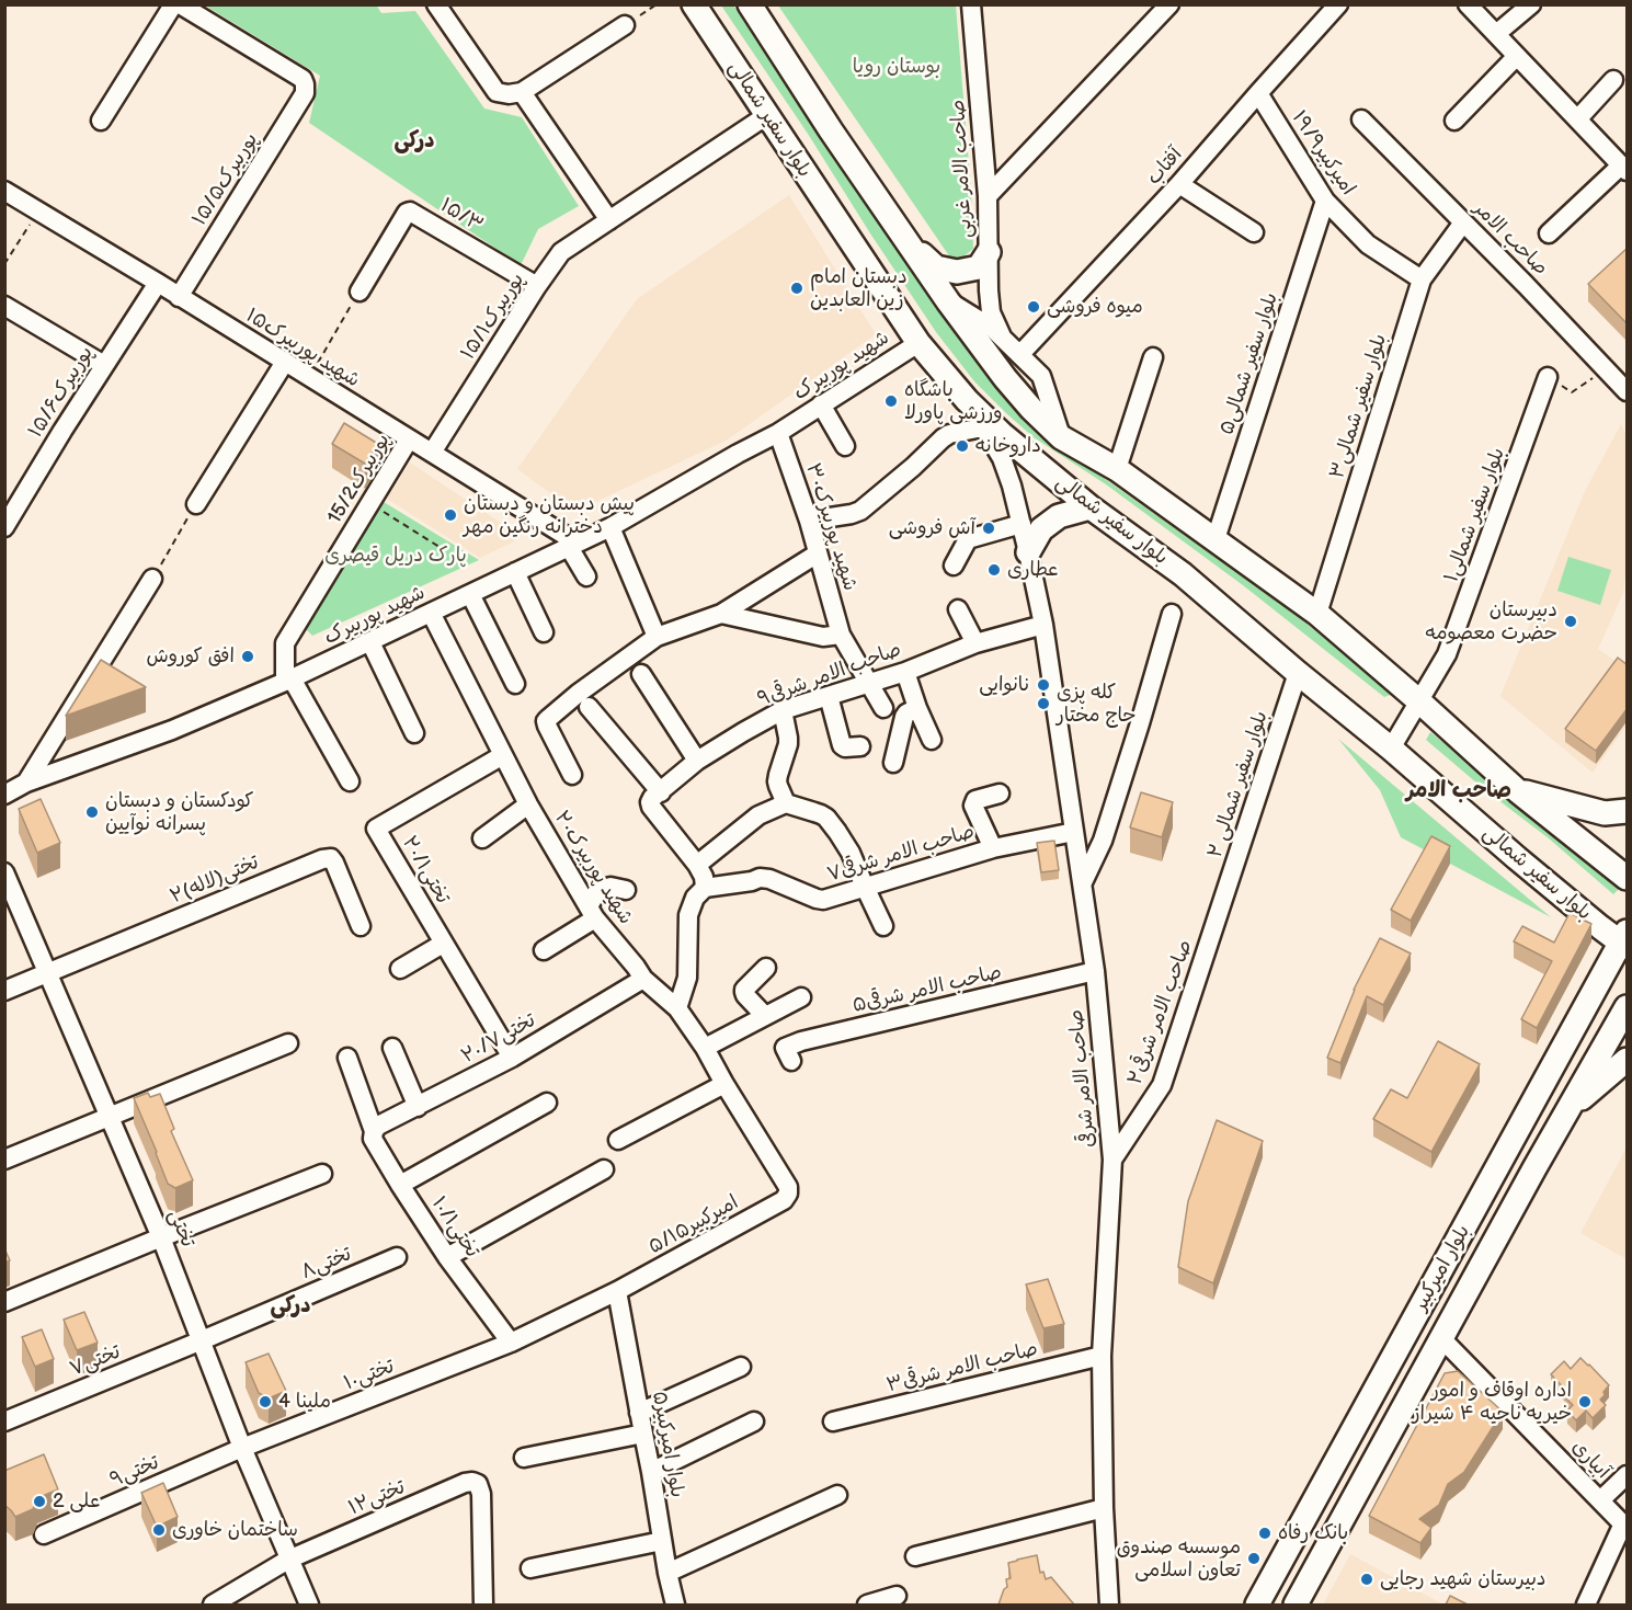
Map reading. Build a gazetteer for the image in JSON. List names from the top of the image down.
{
  "streets": {
    "main road": ["بلوار سفیر شمالی", "بلوار امیرکبیر"],
    "street": [
      "امیرکبیر۱۹/۹",
      "آفتاب",
      "صاحب الامر غربی",
      "پوربیرک۱۵/۵",
      "۱۵/۳",
      "صاحب الامر",
      "پوربیرک۱۵/۱",
      "شهید پوربیرک۱۵",
      "بلوار سفیر شمالی۵",
      "شهید پوربیرک",
      "پوربیرک۱۵/۶",
      "بلوار سفیر شمالی۳",
      "پوربیرک15/2",
      "بلوار سفیر شمالی۱",
      "شهید پوربیرک۳۰",
      "صاحب الامر شرقی۹",
      "بلوار سفیر شمالی ۲",
      "صاحب الامر شرقی۷",
      "شهید پوربیرک۲۰",
      "تختی۲۰/۱",
      "۲تختی(لاله)",
      "صاحب الامر شرقی۵",
      "۲صاحب الامر شرقی",
      "تختی۲۰/۷",
      "صاحب الامر شرقی",
      "امیرکبیر۵/۱۵",
      "تختی۱۰/۱",
      "تختی",
      "تختی۸",
      "تختی۷",
      "صاحب الامر شرقی۳",
      "تختی۱۰",
      "بلوار امیرکبیر۵",
      "آبیاری",
      "تختی۹",
      "تختی۱۲"
    ]
  },
  "crossings": [
    ["بلوار سفیر شمالی", "پوربیرک۱۵/۱"],
    ["بلوار سفیر شمالی", "بلوار سفیر شمالی۵"],
    ["بلوار سفیر شمالی", "شهید پوربیرک"],
    ["بلوار سفیر شمالی", "بلوار سفیر شمالی۳"],
    ["بلوار سفیر شمالی", "بلوار سفیر شمالی۱"],
    ["بلوار سفیر شمالی", "بلوار سفیر شمالی ۲"],
    ["بلوار سفیر شمالی", "صاحب الامر شرقی"],
    ["بلوار سفیر شمالی", "بلوار امیرکبیر"],
    ["امیرکبیر۱۹/۹", "آفتاب"],
    ["امیرکبیر۱۹/۹", "بلوار سفیر شمالی۵"],
    ["امیرکبیر۱۹/۹", "بلوار سفیر شمالی۳"],
    ["پوربیرک۱۵/۵", "شهید پوربیرک۱۵"],
    ["۱۵/۳", "پوربیرک۱۵/۱"],
    ["صاحب الامر", "بلوار سفیر شمالی۳"],
    ["پوربیرک۱۵/۱", "شهید پوربیرک۱۵"],
    ["شهید پوربیرک۱۵", "شهید پوربیرک"],
    ["شهید پوربیرک۱۵", "پوربیرک۱۵/۶"],
    ["شهید پوربیرک۱۵", "پوربیرک15/2"],
    ["شهید پوربیرک", "پوربیرک15/2"],
    ["شهید پوربیرک", "شهید پوربیرک۳۰"],
    ["شهید پوربیرک", "شهید پوربیرک۲۰"],
    ["شهید پوربیرک۳۰", "صاحب الامر شرقی۹"],
    ["صاحب الامر شرقی۹", "صاحب الامر شرقی"],
    ["بلوار سفیر شمالی ۲", "۲صاحب الامر شرقی"],
    ["صاحب الامر شرقی۷", "صاحب الامر شرقی"],
    ["شهید پوربیرک۲۰", "تختی۲۰/۱"],
    ["شهید پوربیرک۲۰", "تختی۲۰/۷"],
    ["شهید پوربیرک۲۰", "امیرکبیر۵/۱۵"],
    ["تختی۲۰/۱", "تختی۲۰/۷"],
    ["۲تختی(لاله)", "تختی"],
    ["صاحب الامر شرقی۵", "صاحب الامر شرقی"],
    ["۲صاحب الامر شرقی", "صاحب الامر شرقی"],
    ["تختی۲۰/۷", "تختی۱۰/۱"],
    ["صاحب الامر شرقی", "صاحب الامر شرقی۳"],
    ["امیرکبیر۵/۱۵", "تختی۱۰/۱"],
    ["امیرکبیر۵/۱۵", "تختی۱۰"],
    ["امیرکبیر۵/۱۵", "بلوار امیرکبیر۵"],
    ["تختی۱۰/۱", "تختی۱۰"],
    ["تختی", "تختی۸"],
    ["تختی", "تختی۷"],
    ["تختی", "تختی۱۰"],
    ["تختی", "تختی۹"],
    ["تختی", "تختی۱۲"],
    ["تختی۸", "تختی۷"],
    ["بلوار امیرکبیر", "آبیاری"],
    ["تختی۱۰", "تختی۹"]
  ],
  "districts": ["درکی", "صاحب الامر", "درکی"],
  "parks": ["بوستان رویا", "پارک دریل قیصری"],
  "places": [
    "دبستان امام زین العابدین",
    "میوه فروشی",
    "باشگاه ورزشی پاورلا",
    "داروخانه",
    "پیش دبستان و دبستان دخترانه رنگین مهر",
    "آش فروشی",
    "عطاری",
    "دبیرستان حضرت معصومه",
    "افق کوروش",
    "نانوایی",
    "کله پزی حاج مختار",
    "کودکستان و دبستان پسرانه نوآیین",
    "ملینا 4",
    "اداره اوقاف و امور خیریه ناحیه ۴ شیراز",
    "علی 2",
    "ساختمان خاوری",
    "بانک رفاه",
    "موسسه صندوق تعاون اسلامی",
    "دبیرستان شهید رجایی"
  ]
}
